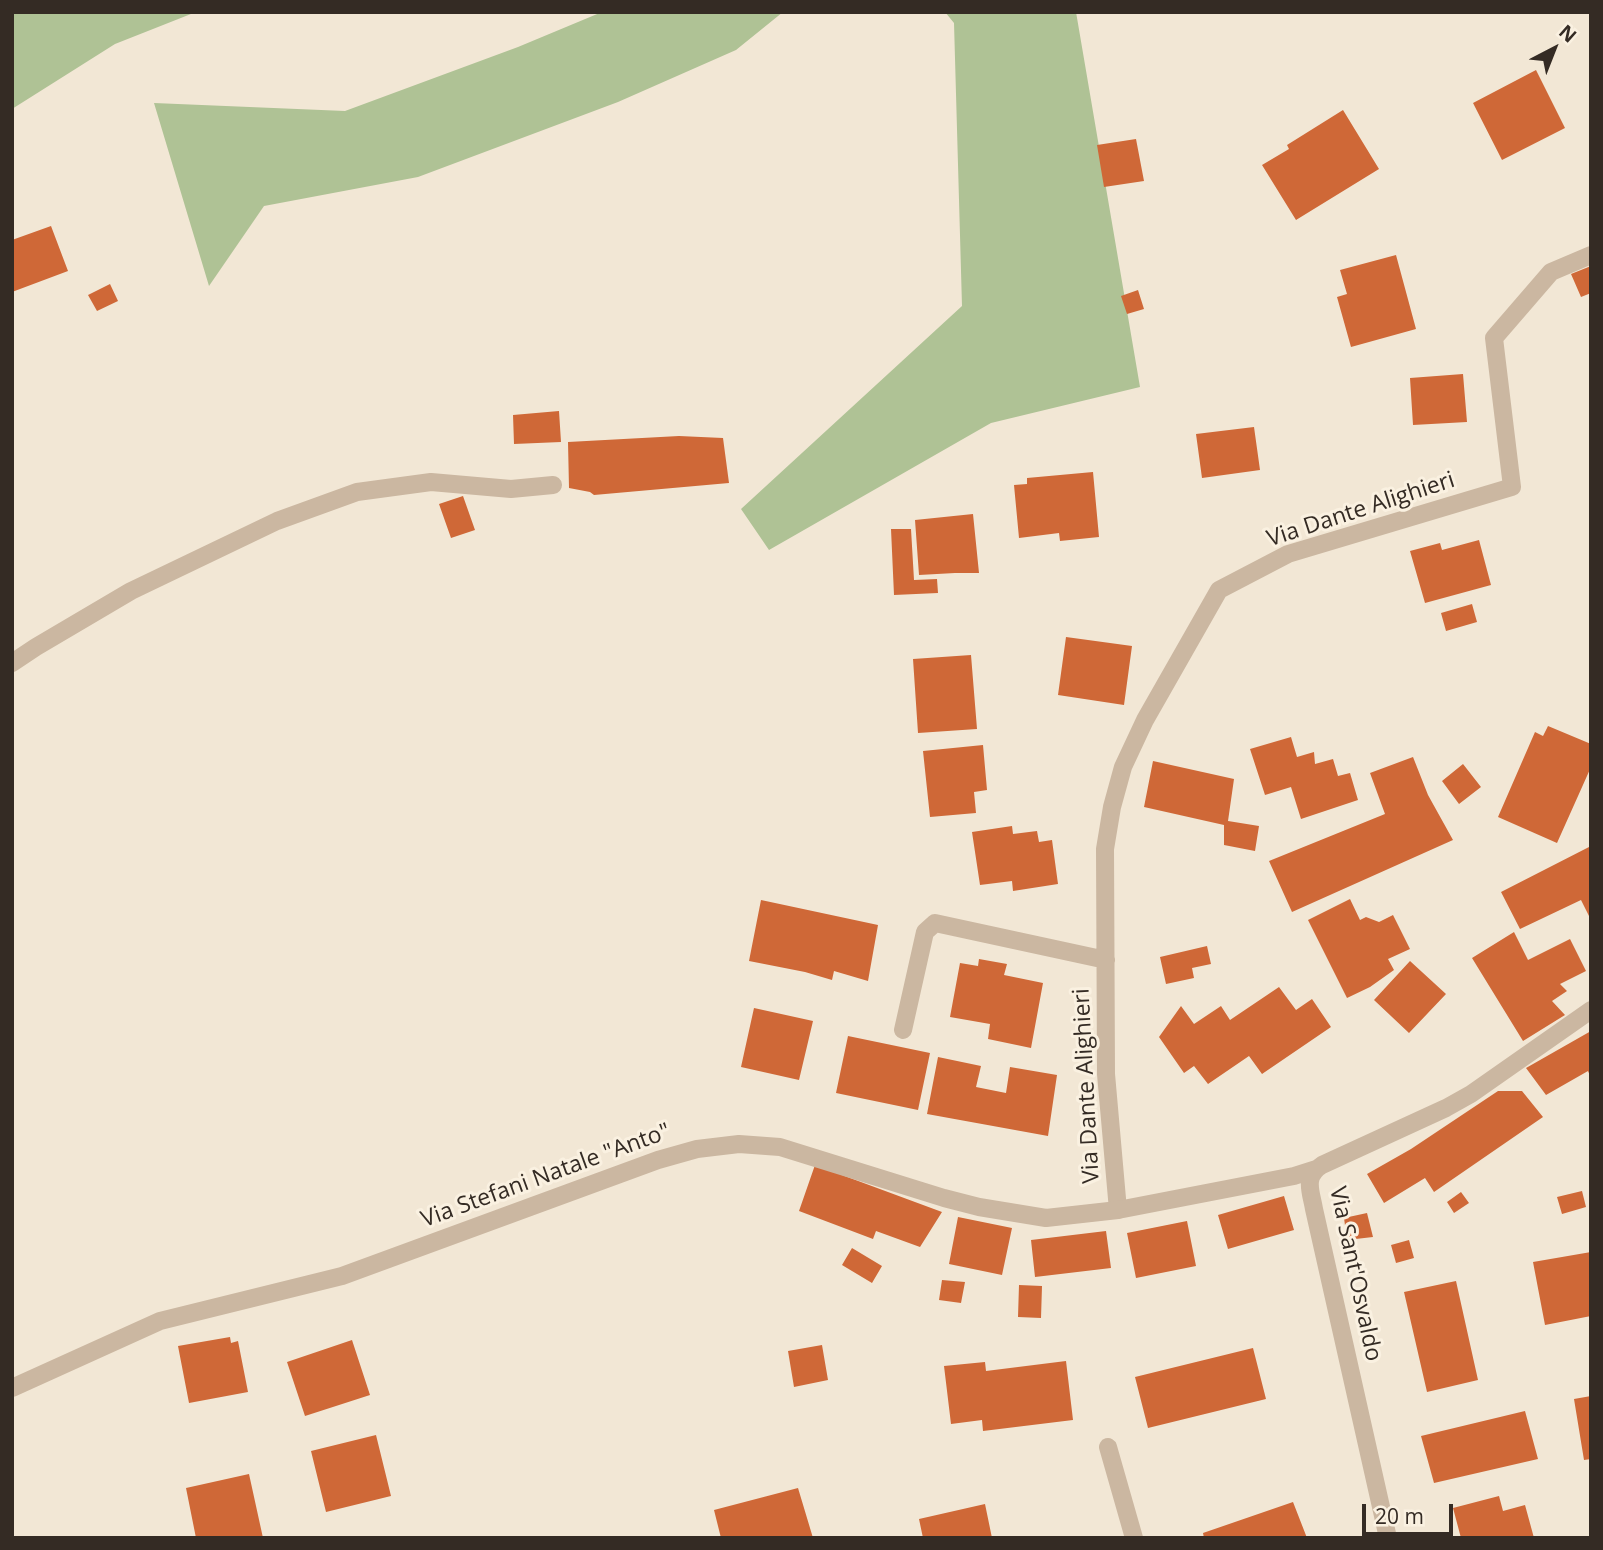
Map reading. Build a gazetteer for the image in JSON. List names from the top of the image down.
{
  "streets": {
    "street": ["Via Dante Alighieri", "Via Stefani Natale \"Anto\"", "Via Sant'Osvaldo"]
  },
  "crossings": [
    ["Via Dante Alighieri", "Via Stefani Natale \"Anto\""],
    ["Via Stefani Natale \"Anto\"", "Via Sant'Osvaldo"]
  ],
  "scale_bar": "20 m",
  "north": "top right"
}
